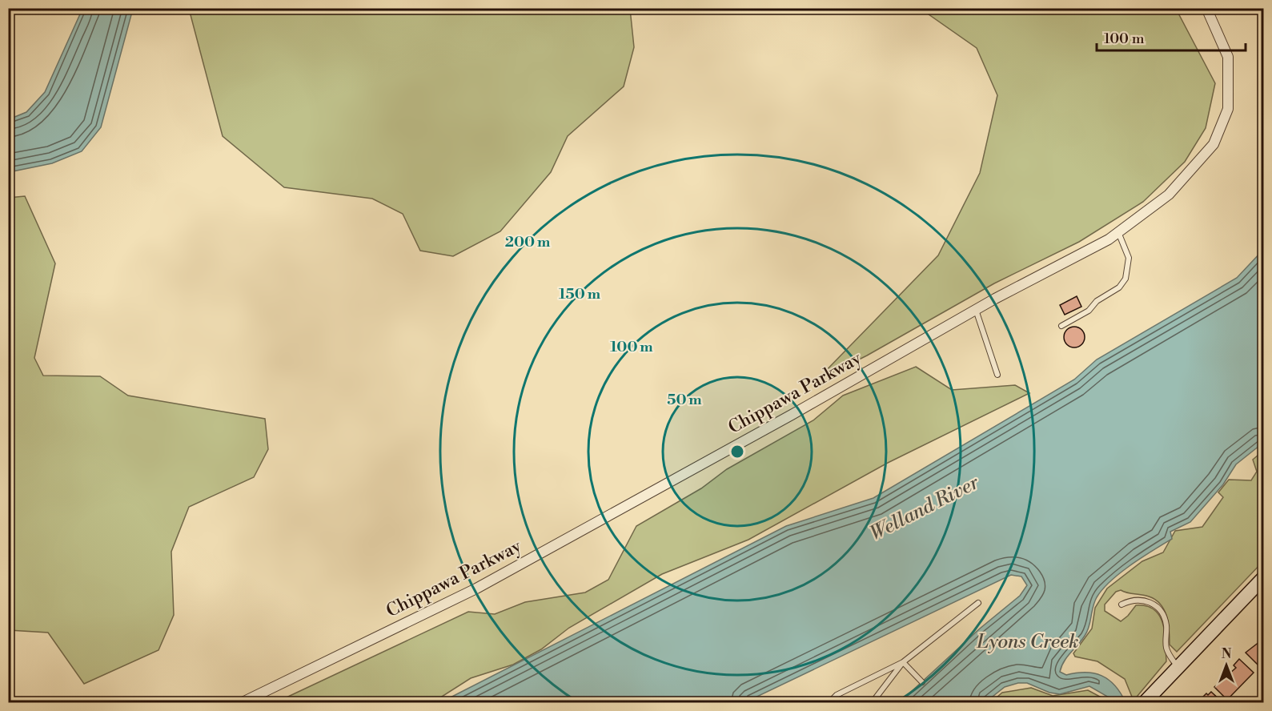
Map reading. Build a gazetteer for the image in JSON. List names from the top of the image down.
{
  "streets": {
    "street": ["Chippawa Parkway"]
  },
  "water": ["Welland River", "Lyons Creek"],
  "scale_bar": "100 m",
  "north": "top",
  "rings": [
    "200 m",
    "150 m",
    "100 m",
    "50 m"
  ]
}
